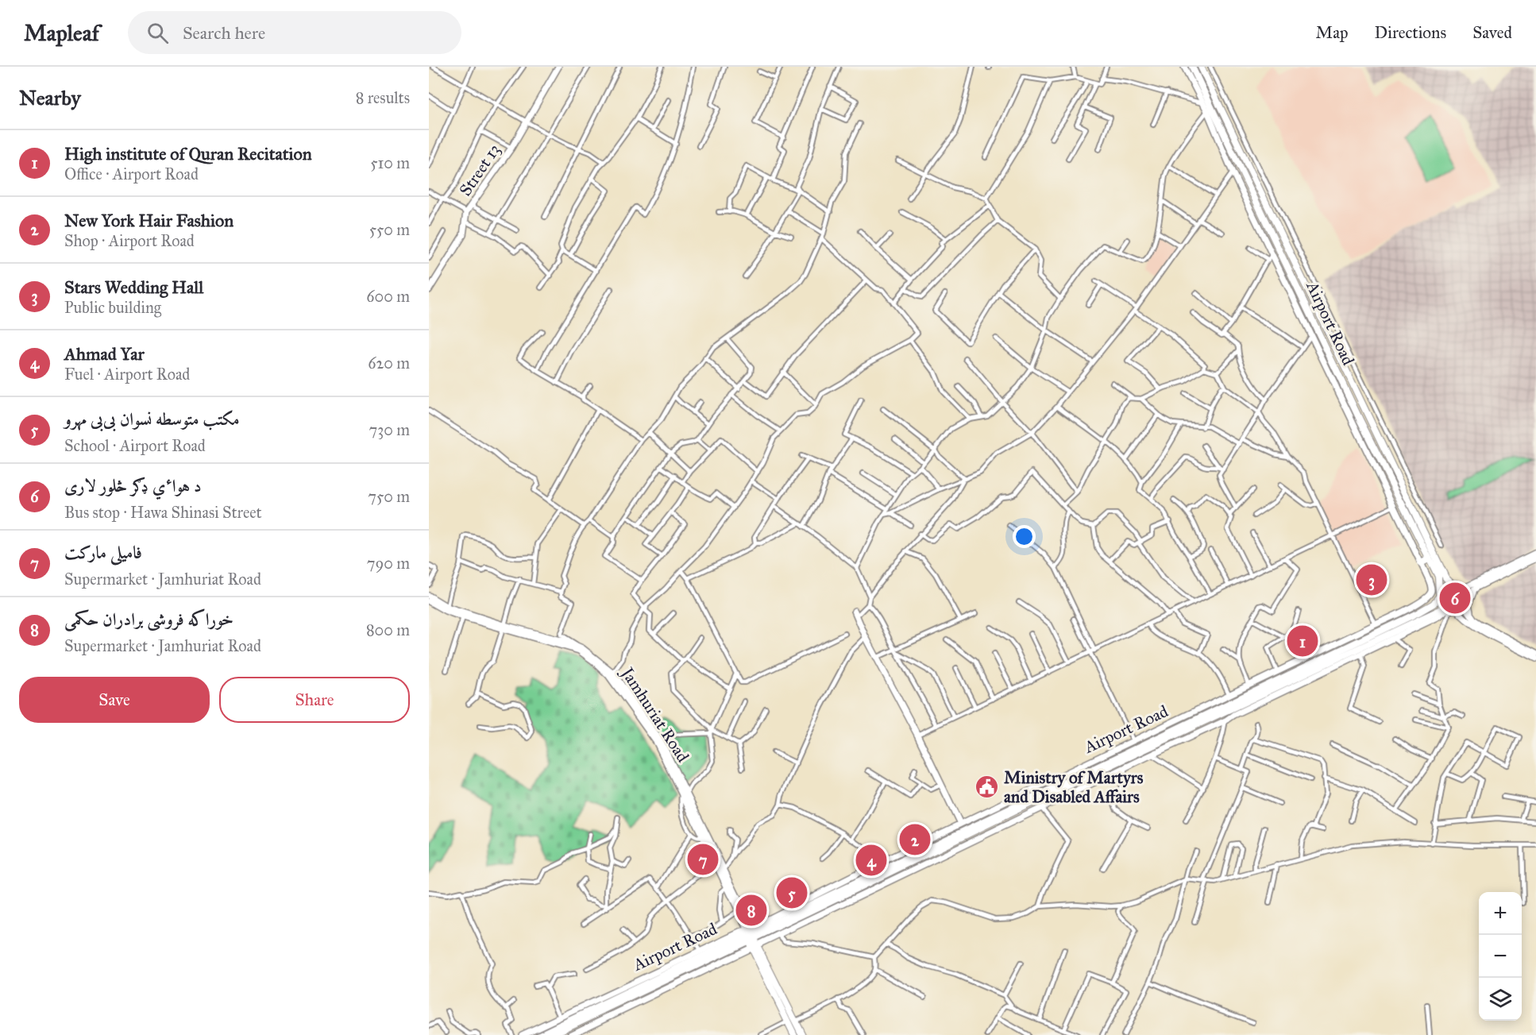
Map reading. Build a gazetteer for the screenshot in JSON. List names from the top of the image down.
{
  "streets": {
    "main road": ["Street 13", "Airport Road", "Jamhuriat Road"]
  },
  "crossings": [
    ["Airport Road", "Jamhuriat Road"]
  ],
  "places": {
    "public building": ["Ministry of Martyrs and Disabled Affairs"]
  },
  "page": {
    "header": "Mapleaf",
    "search": "Search here",
    "nav": ["Map", "Directions", "Saved"],
    "heading": ["Nearby", "8 results"],
    "list": [
      {
        "mark": "1",
        "name": "High institute of Quran Recitation",
        "note": "Office · Airport Road",
        "value": "510 m"
      },
      {
        "mark": "2",
        "name": "New York Hair Fashion",
        "note": "Shop · Airport Road",
        "value": "550 m"
      },
      {
        "mark": "3",
        "name": "Stars Wedding Hall",
        "note": "Public building",
        "value": "600 m"
      },
      {
        "mark": "4",
        "name": "Ahmad Yar",
        "note": "Fuel · Airport Road",
        "value": "620 m"
      },
      {
        "mark": "5",
        "name": "مکتب متوسطه نسوان بی‌بی مهرو",
        "note": "School · Airport Road",
        "value": "730 m"
      },
      {
        "mark": "6",
        "name": "د هواٸ ډګر څلور لارى",
        "note": "Bus stop · Hawa Shinasi Street",
        "value": "750 m"
      },
      {
        "mark": "7",
        "name": "فامیلی مارکت",
        "note": "Supermarket · Jamhuriat Road",
        "value": "790 m"
      },
      {
        "mark": "8",
        "name": "خوراکه فروشی برادران حکمی",
        "note": "Supermarket · Jamhuriat Road",
        "value": "800 m"
      }
    ],
    "pins": [
      "3",
      "6",
      "1",
      "2",
      "7",
      "4",
      "5",
      "8"
    ],
    "buttons": ["Save", "Share"],
    "map_buttons": ["+", "−"]
  }
}
